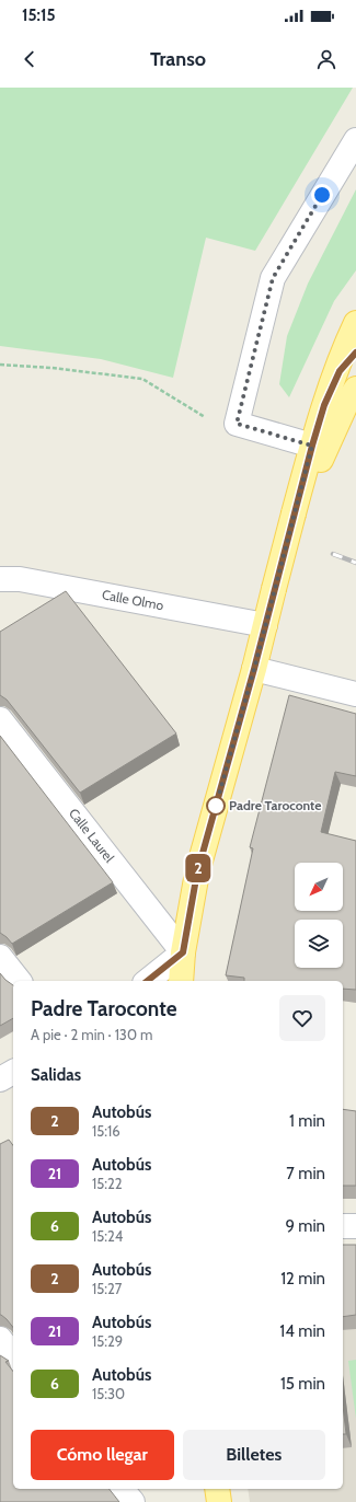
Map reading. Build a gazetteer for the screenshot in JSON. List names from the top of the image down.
{
  "streets": {
    "street": ["Calle Olmo", "Calle Laurel"]
  },
  "places": ["Padre Taroconte"],
  "lines": ["bus line 2"],
  "north": "bottom left",
  "page": {
    "status": "15:15",
    "header": "Transo",
    "on_map": "2",
    "heading": [
      ["Padre Taroconte", "A pie · 2 min · 130 m"],
      "Salidas"
    ],
    "list": [
      {
        "mark": "2",
        "name": "Autobús",
        "note": "15:16",
        "value": "1 min"
      },
      {
        "mark": "21",
        "name": "Autobús",
        "note": "15:22",
        "value": "7 min"
      },
      {
        "mark": "6",
        "name": "Autobús",
        "note": "15:24",
        "value": "9 min"
      },
      {
        "mark": "2",
        "name": "Autobús",
        "note": "15:27",
        "value": "12 min"
      },
      {
        "mark": "21",
        "name": "Autobús",
        "note": "15:29",
        "value": "14 min"
      },
      {
        "mark": "6",
        "name": "Autobús",
        "note": "15:30",
        "value": "15 min"
      }
    ],
    "buttons": ["Cómo llegar", "Billetes"]
  }
}
